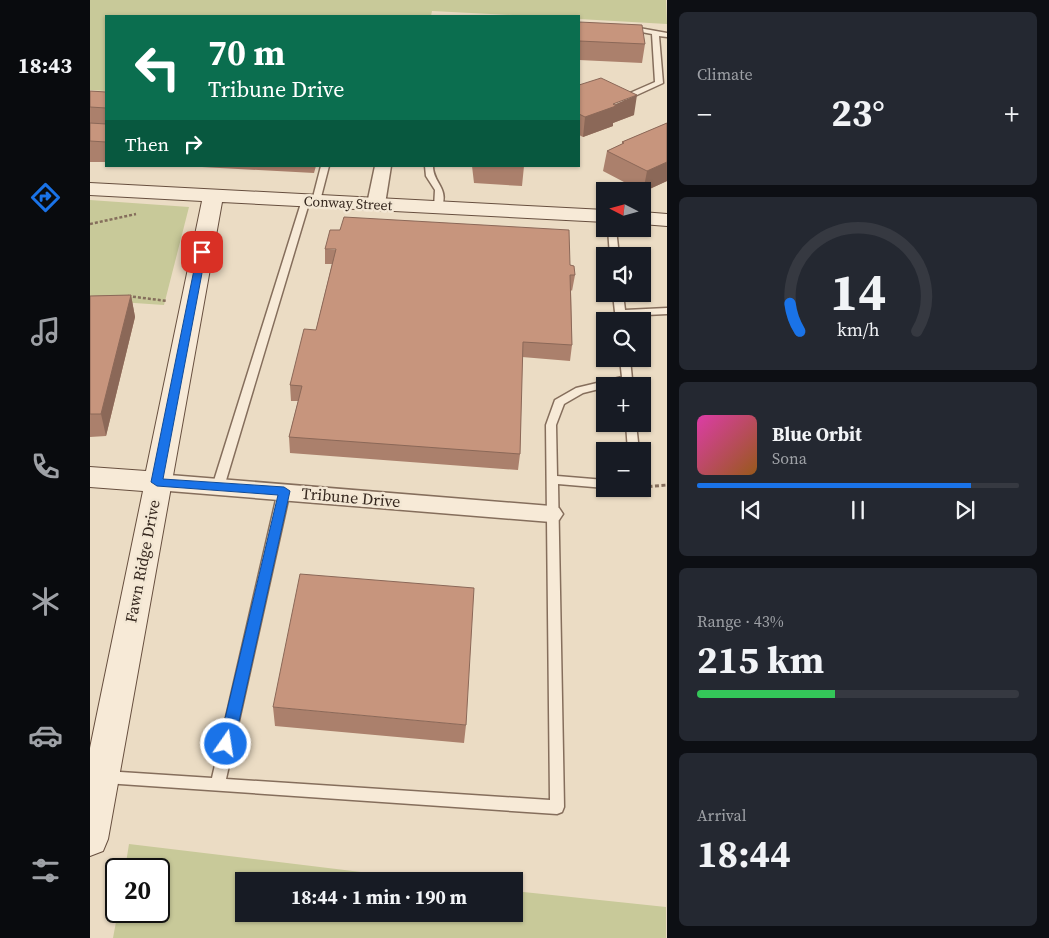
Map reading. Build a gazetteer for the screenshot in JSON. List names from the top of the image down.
{
  "streets": {
    "street": ["Conway Street", "Tribune Drive", "Fawn Ridge Drive"]
  },
  "crossings": [
    ["Conway Street", "Fawn Ridge Drive"],
    ["Tribune Drive", "Fawn Ridge Drive"]
  ],
  "north": "left",
  "page": {
    "tabs": "18:43",
    "tile": [
      "Climate",
      ["Range · 43%", "215 km"],
      ["Arrival", "18:44"]
    ],
    "turn": ["70 m", "Tribune Drive"],
    "heat": ["−", "23°", "+"],
    "then": "Then",
    "map_buttons": ["+", "−"],
    "song": ["Blue Orbit", "Sona"],
    "limit": "20",
    "trip": "18:44 · 1 min · 190 m",
    "gauge": ["14", "km/h"]
  }
}
